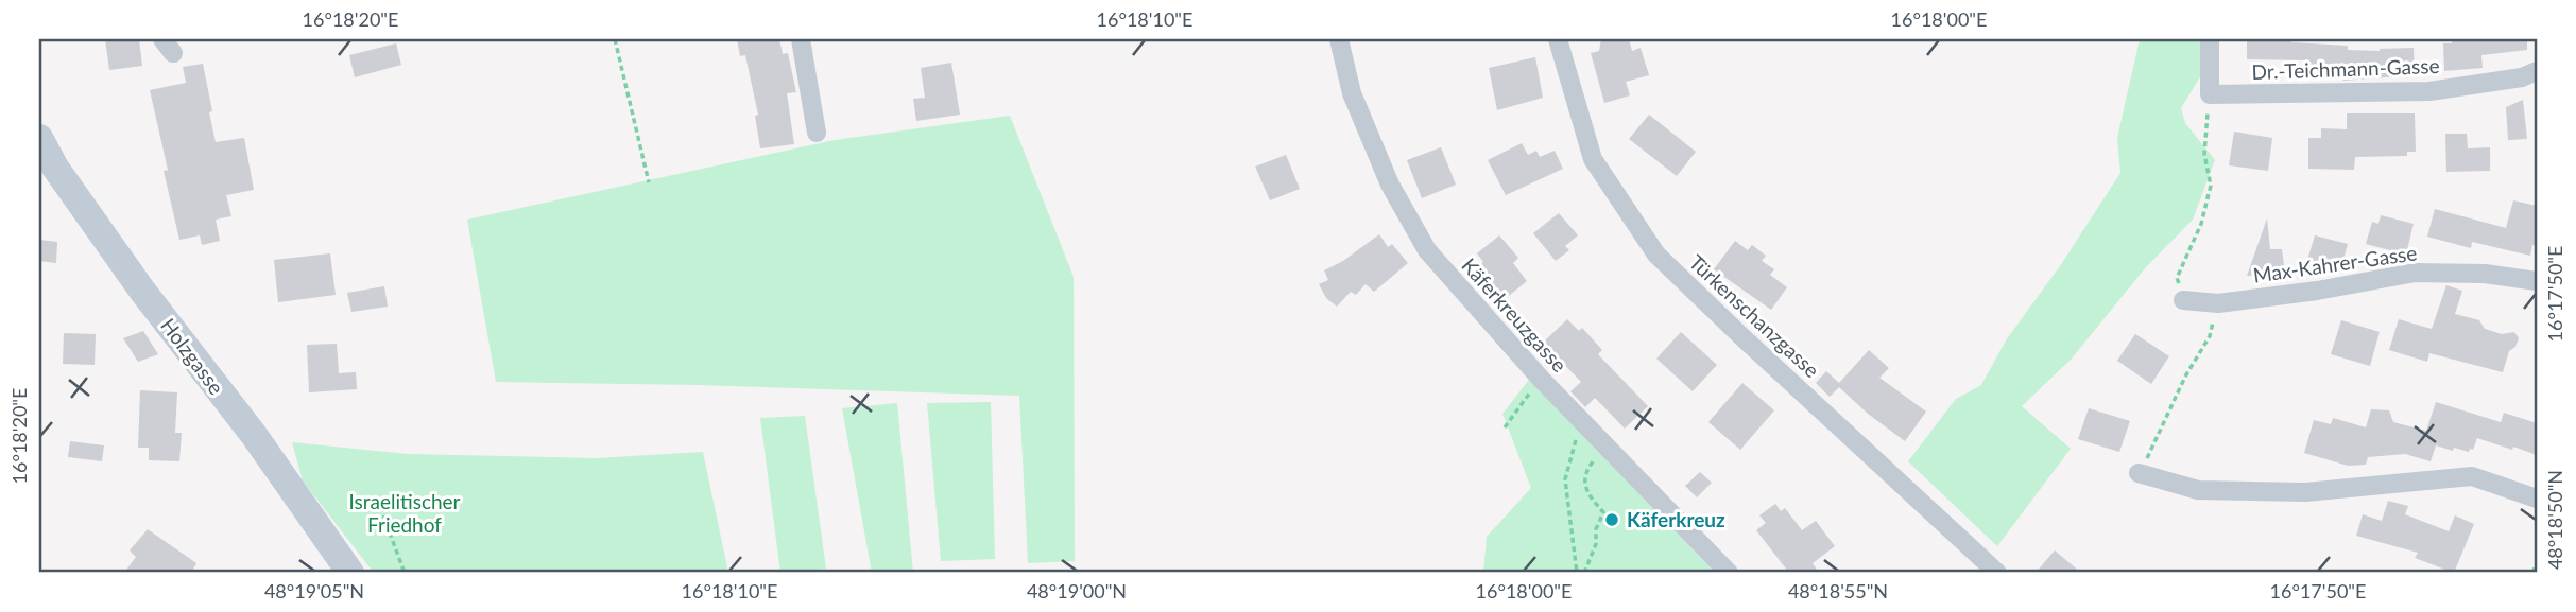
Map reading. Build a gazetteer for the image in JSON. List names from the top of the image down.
{
  "streets": {
    "street": [
      "Dr.-Teichmann-Gasse",
      "Max-Kahrer-Gasse",
      "Käferkreuzgasse",
      "Türkenschanzgasse",
      "Holzgasse"
    ]
  },
  "parks": ["Israelitischer Friedhof"],
  "places": ["Käferkreuz"],
  "coordinates": [
    "16°18'20\"E",
    "16°18'10\"E",
    "16°18'00\"E",
    "16°17'50\"E",
    "48°18'50\"N",
    "48°19'05\"N",
    "48°19'00\"N",
    "48°18'55\"N"
  ]
}
